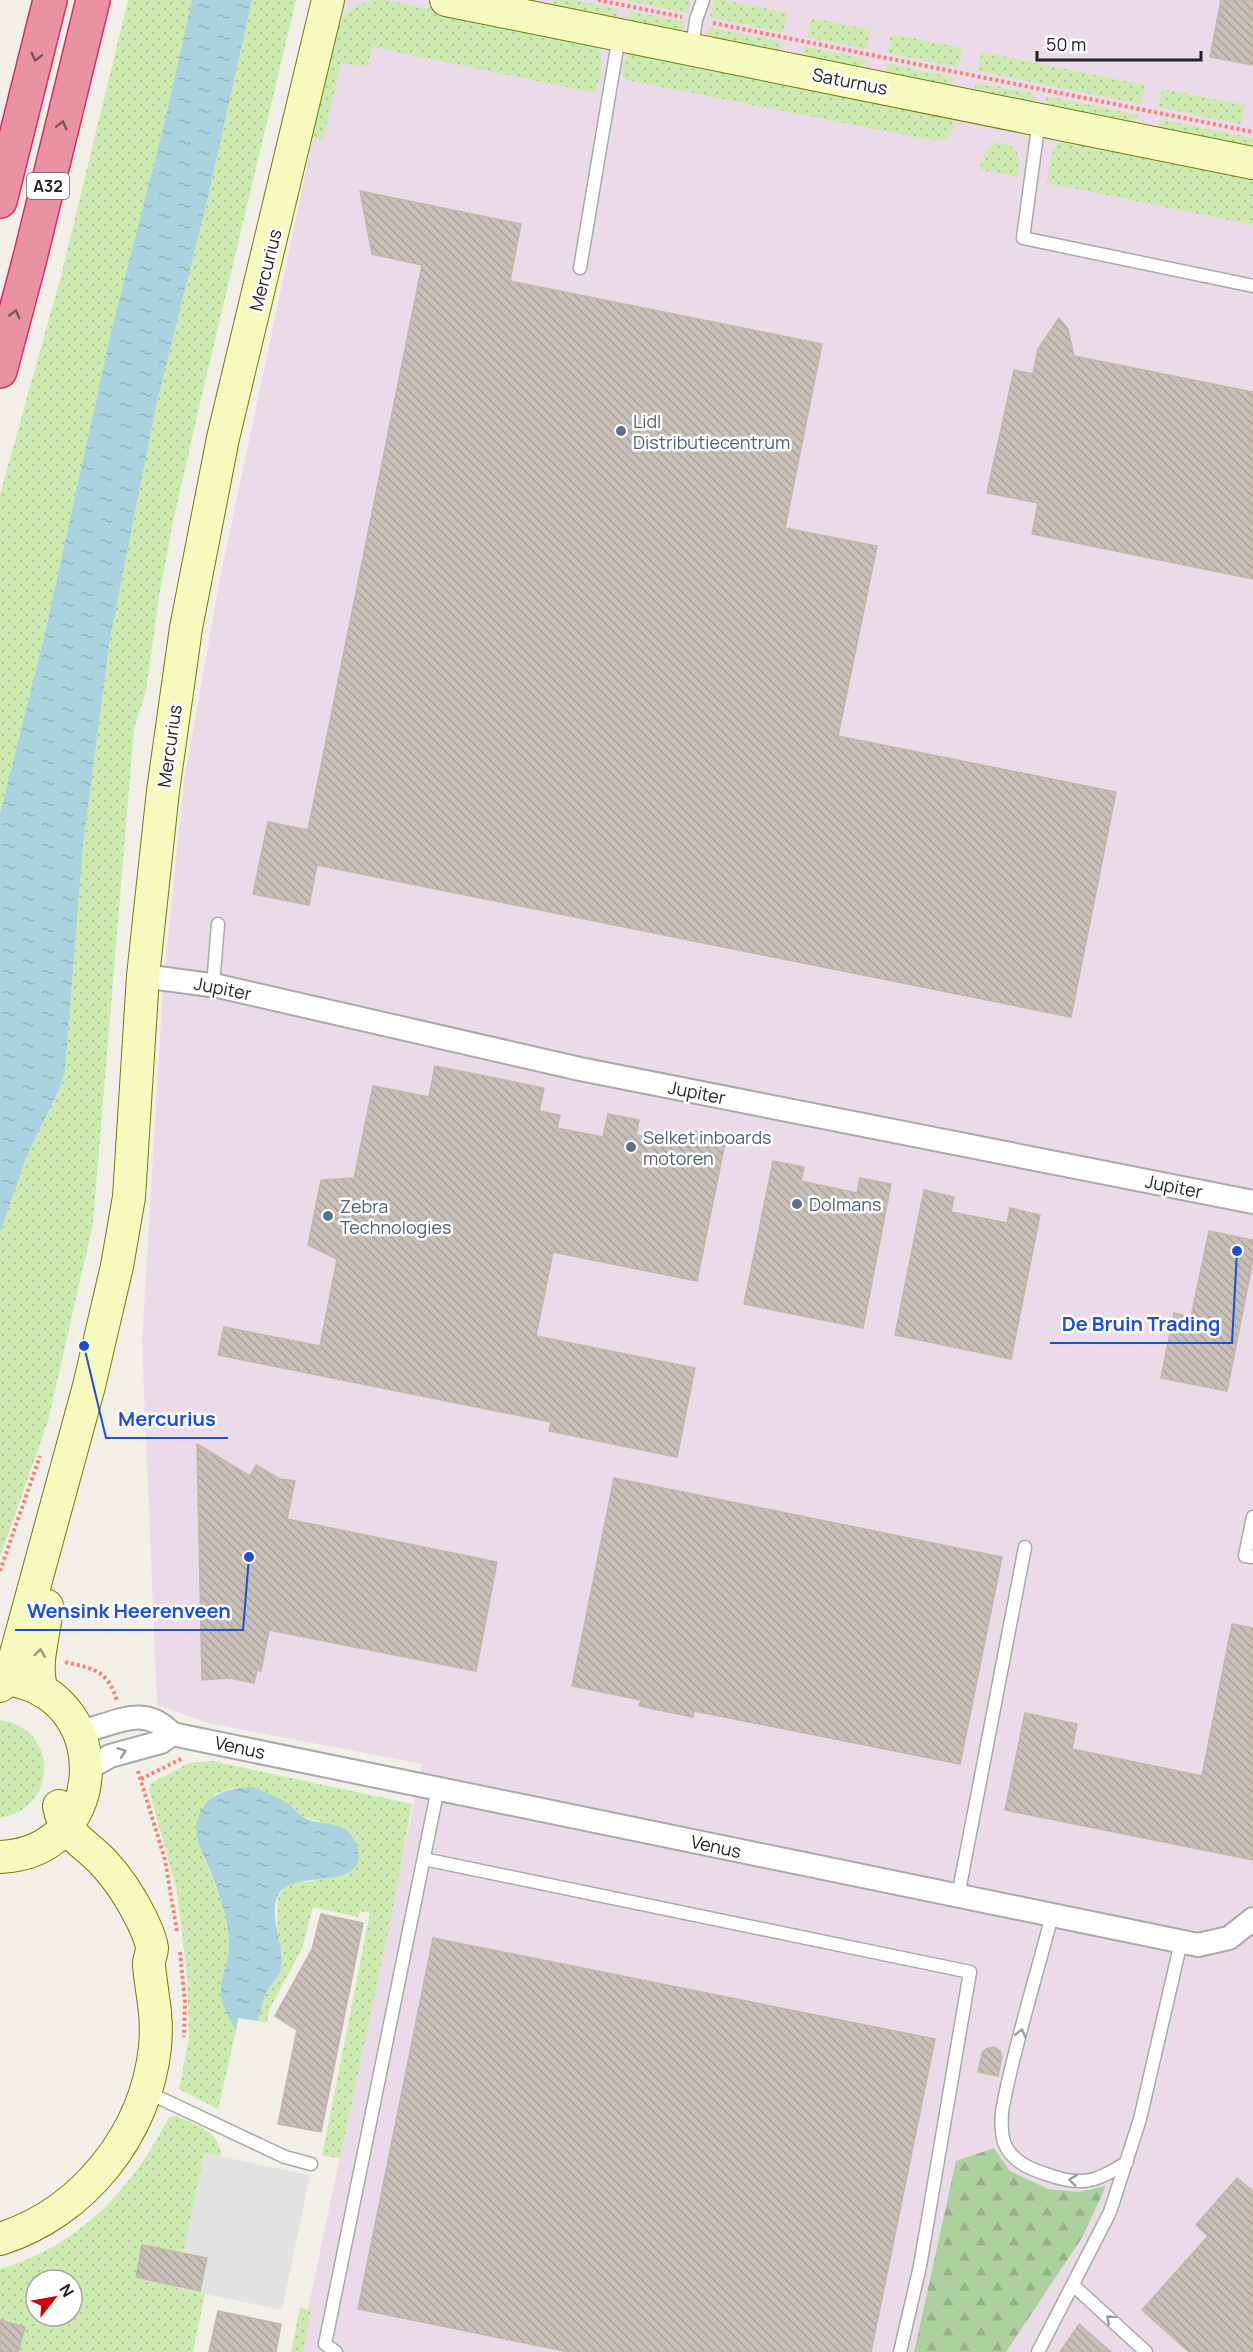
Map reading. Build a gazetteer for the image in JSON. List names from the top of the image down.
{
  "streets": {
    "highway": ["A32"],
    "main road": ["Saturnus", "Mercurius"],
    "street": ["Jupiter", "Venus"]
  },
  "crossings": [
    ["Mercurius", "Jupiter"]
  ],
  "places": [
    "Lidl Distributiecentrum",
    "Selket inboards motoren",
    "Dolmans",
    "Zebra Technologies",
    "De Bruin Trading",
    "Mercurius",
    "Wensink Heerenveen"
  ],
  "scale_bar": "50 m",
  "north": "top right"
}
